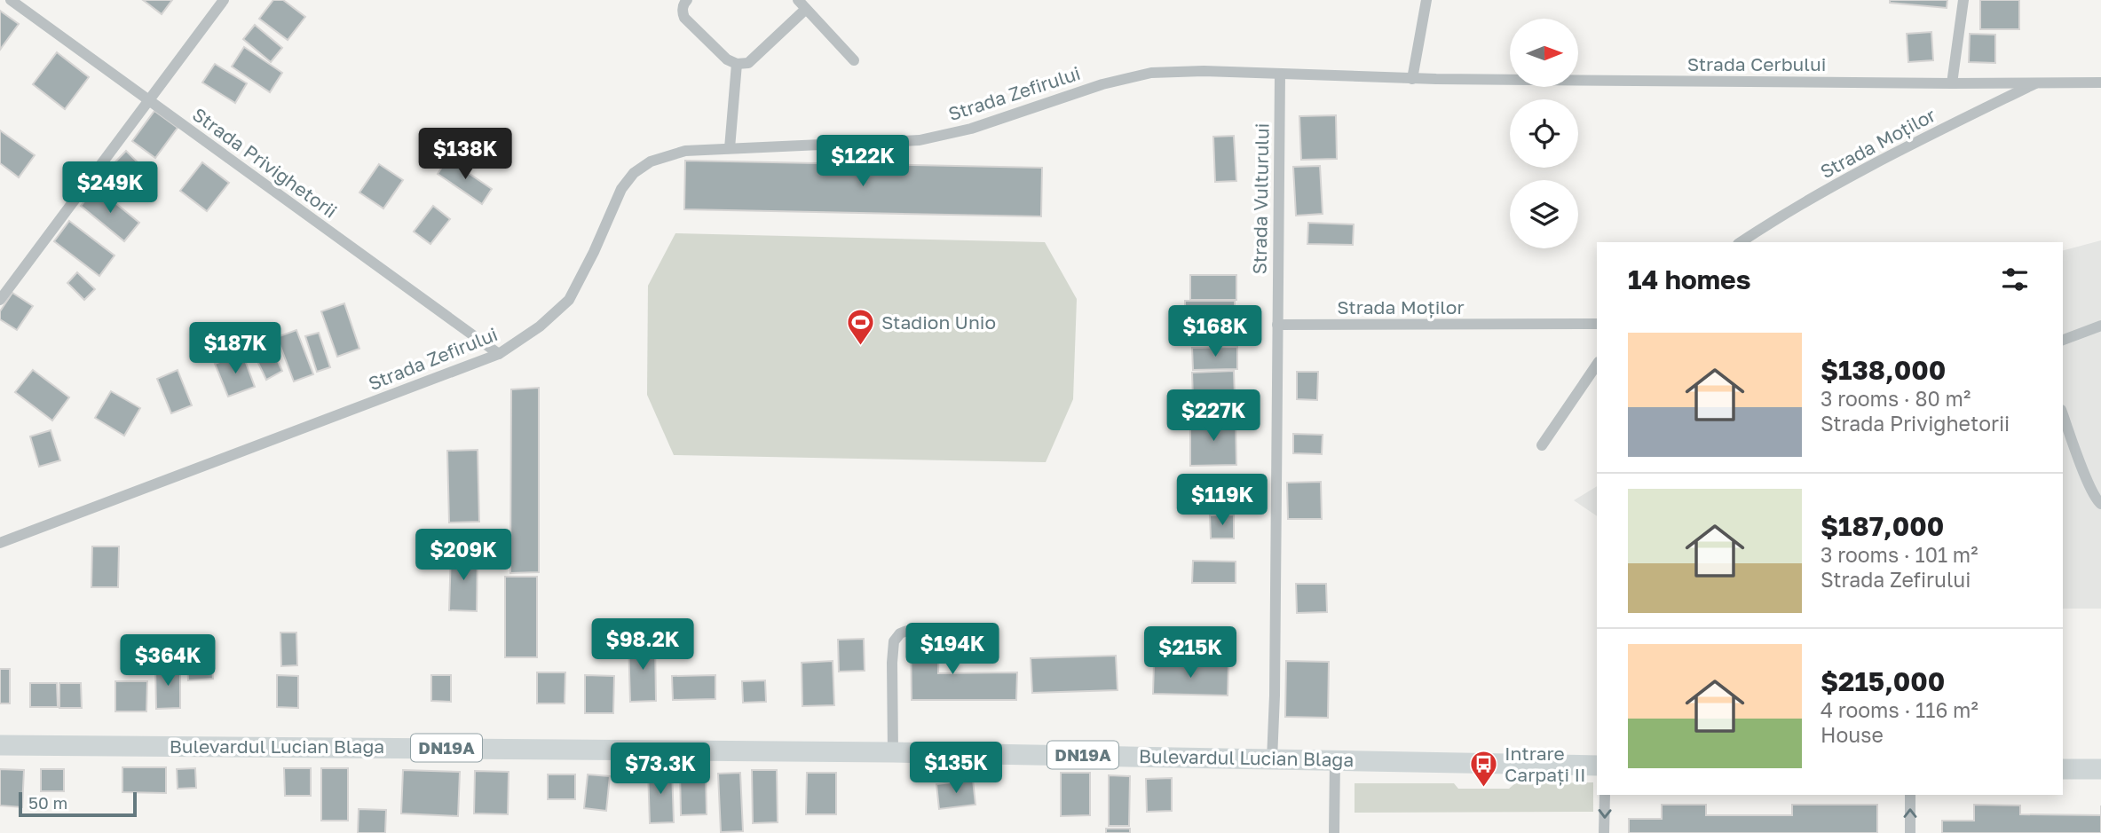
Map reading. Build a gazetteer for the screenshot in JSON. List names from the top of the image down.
{
  "streets": {
    "main road": ["Bulevardul Lucian Blaga", "DN19A"],
    "street": [
      "Strada Cerbului",
      "Strada Zefirului",
      "Strada Moților",
      "Strada Privighetorii",
      "Strada Vulturului"
    ]
  },
  "crossings": [
    ["Strada Cerbului", "Strada Moților"],
    ["Strada Zefirului", "Strada Privighetorii"],
    ["Strada Zefirului", "Strada Vulturului"],
    ["Strada Moților", "Strada Vulturului"],
    ["Strada Vulturului", "Bulevardul Lucian Blaga"]
  ],
  "places": {
    "sports": ["Stadion Unio"],
    "bus stop": ["Intrare Carpați II"]
  },
  "scale_bar": "50 m",
  "north": "right",
  "page": {
    "price": [
      "$138K",
      "$122K",
      "$249K",
      "$168K",
      "$187K",
      "$227K",
      "$119K",
      "$209K",
      "$98.2K",
      "$194K",
      "$215K",
      "$364K",
      "$135K",
      "$73.3K"
    ],
    "heading": "14 homes",
    "list": [
      {
        "name": "$138,000",
        "note": "3 rooms · 80 m² · Strada Privighetorii"
      },
      {
        "name": "$187,000",
        "note": "3 rooms · 101 m² · Strada Zefirului"
      },
      {
        "name": "$215,000",
        "note": "4 rooms · 116 m² · House"
      }
    ],
    "scale": "50 m"
  }
}
